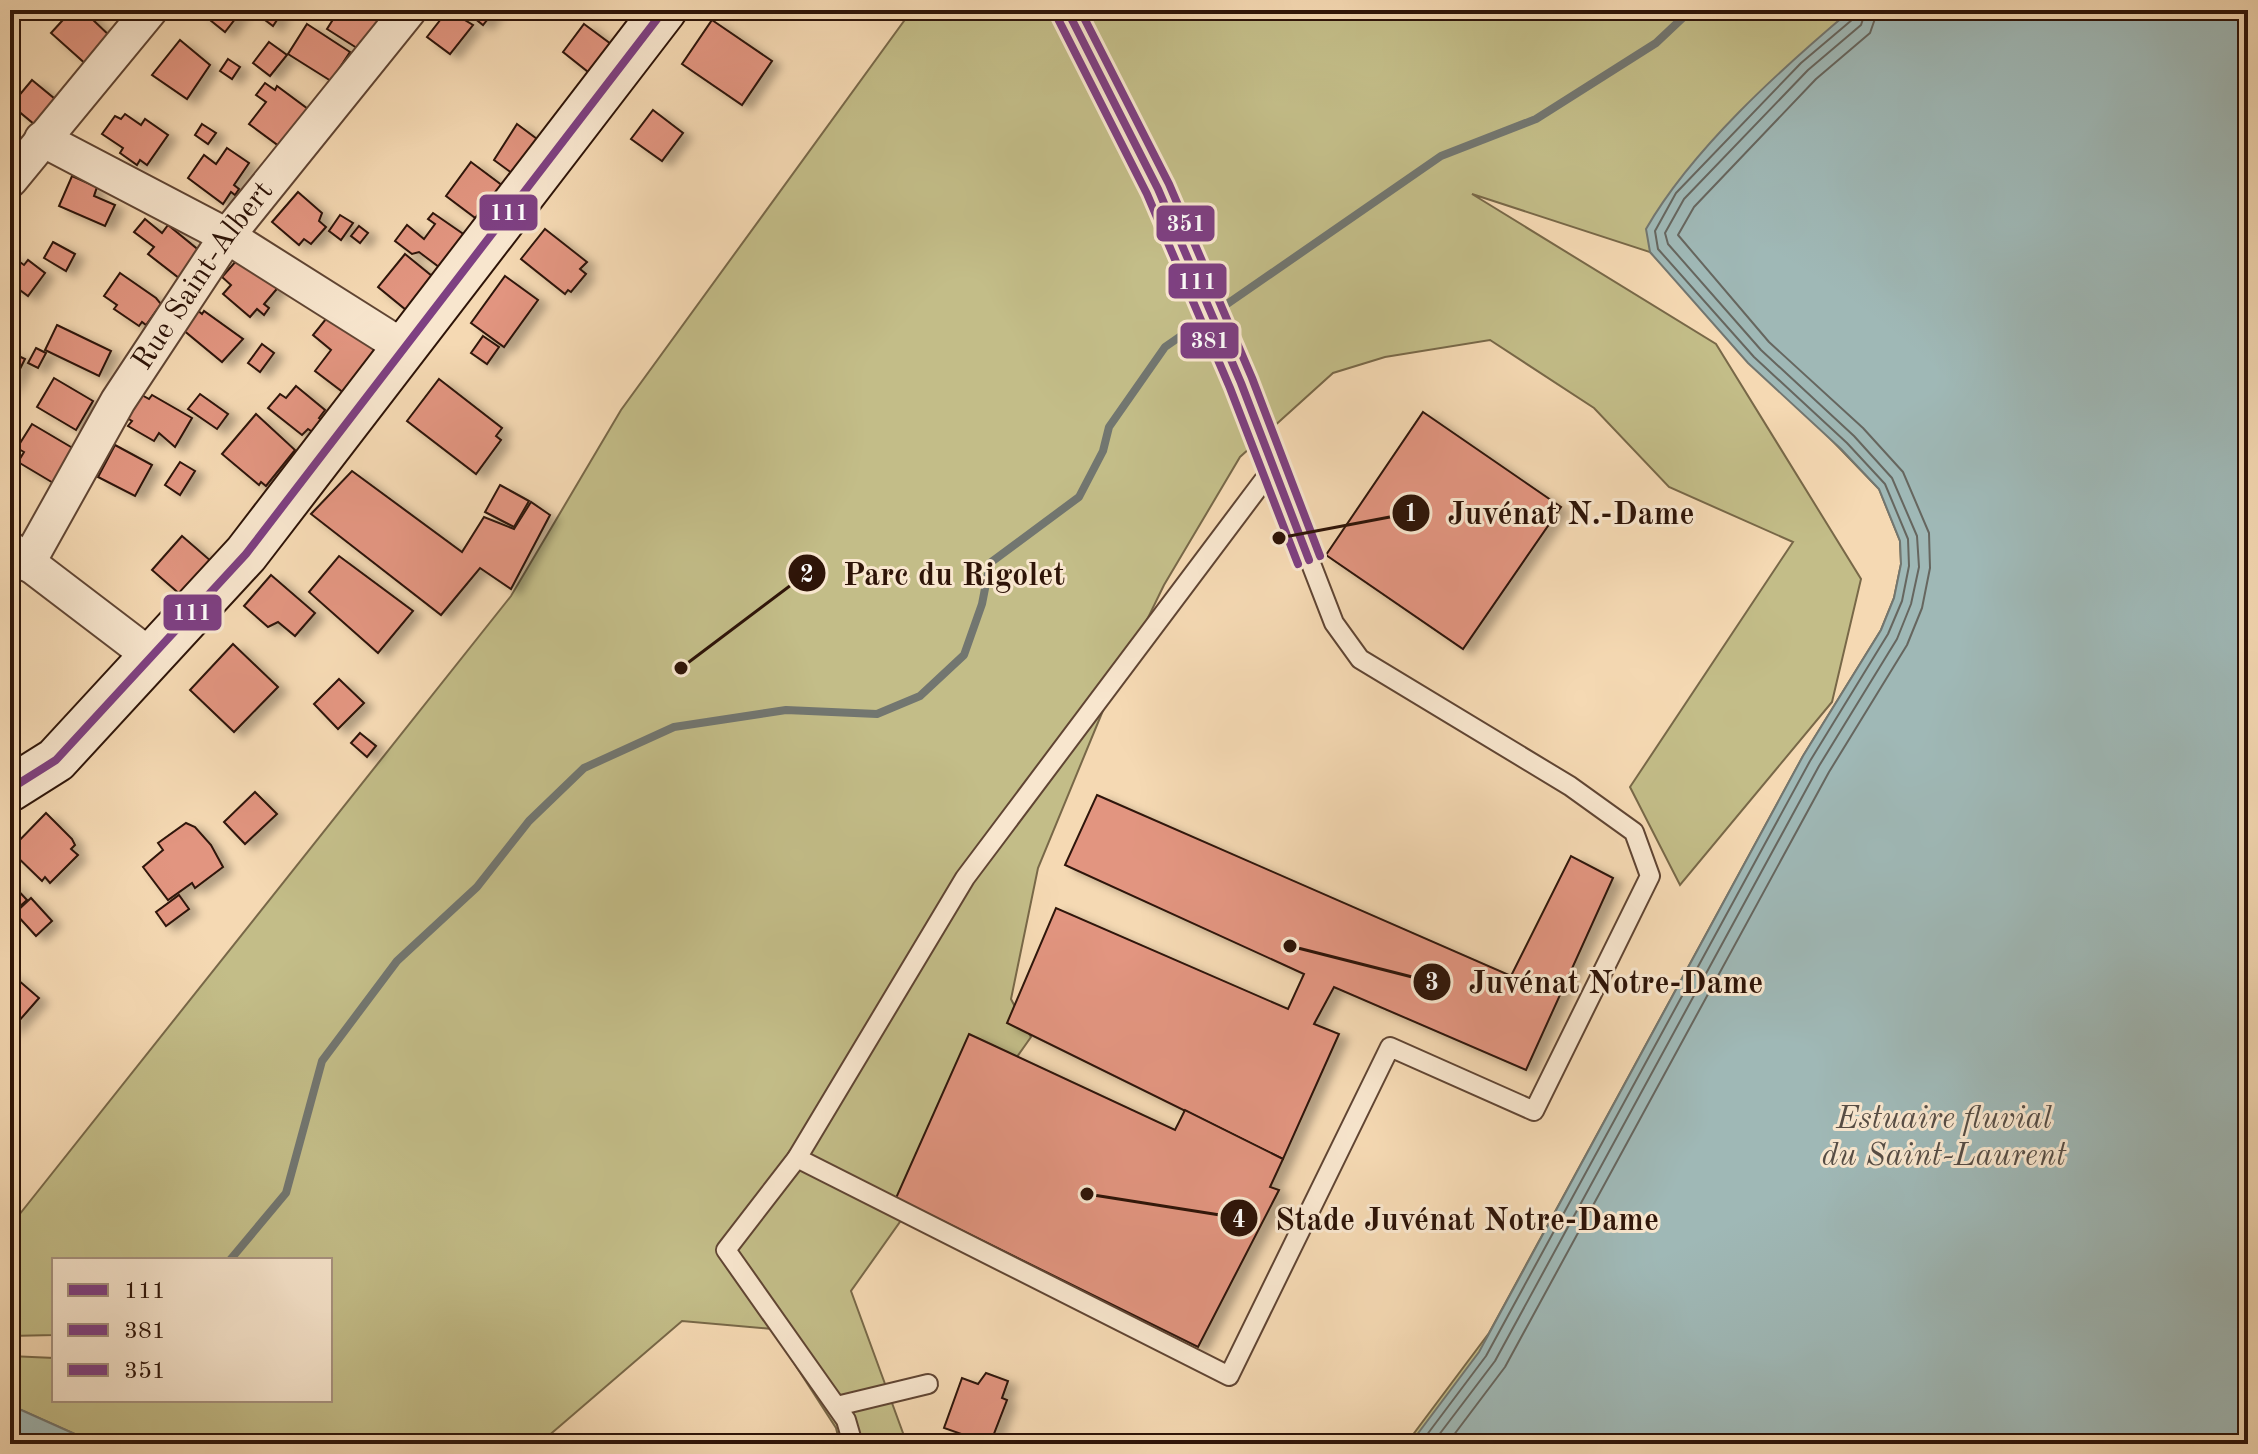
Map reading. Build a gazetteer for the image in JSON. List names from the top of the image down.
{
  "streets": {
    "street": ["Rue Saint-Albert"]
  },
  "water": ["Estuaire fluvial du Saint-Laurent"],
  "places": [
    "Juvénat N.-Dame",
    "Parc du Rigolet",
    "Juvénat Notre-Dame",
    "Stade Juvénat Notre-Dame"
  ],
  "lines": ["transit line 111", "transit line 351", "transit line 381"],
  "legend": ["111", "381", "351"]
}
